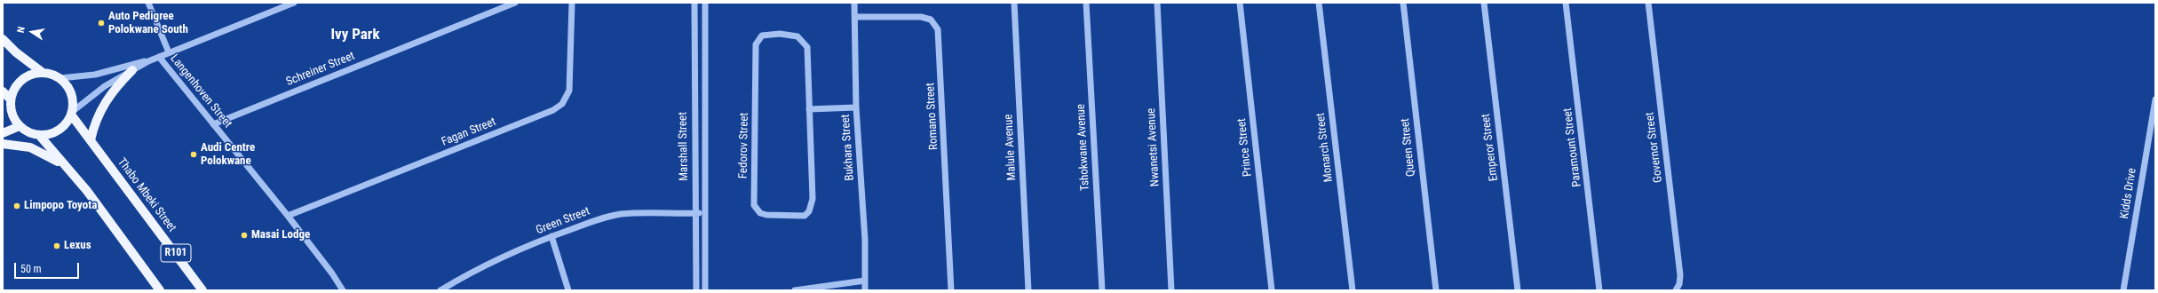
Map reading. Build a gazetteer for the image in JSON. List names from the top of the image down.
{
  "streets": {
    "main road": ["Thabo Mbeki Street", "R101"],
    "street": [
      "Schreiner Street",
      "Langenhoven Street",
      "Romano Street",
      "Fagan Street",
      "Fedorov Street",
      "Marshall Street",
      "Bukhara Street",
      "Malule Avenue",
      "Tshokwane Avenue",
      "Nwanetsi Avenue",
      "Prince Street",
      "Monarch Street",
      "Queen Street",
      "Emperor Street",
      "Paramount Street",
      "Governor Street",
      "Kidds Drive",
      "Green Street"
    ]
  },
  "crossings": [
    ["Schreiner Street", "Langenhoven Street"],
    ["Langenhoven Street", "Fagan Street"],
    ["Romano Street", "Bukhara Street"],
    ["Marshall Street", "Green Street"]
  ],
  "districts": ["Ivy Park"],
  "places": [
    "Auto Pedigree Polokwane South",
    "Audi Centre Polokwane",
    "Limpopo Toyota",
    "Masai Lodge",
    "Lexus"
  ],
  "scale_bar": "50 m",
  "north": "left"
}
